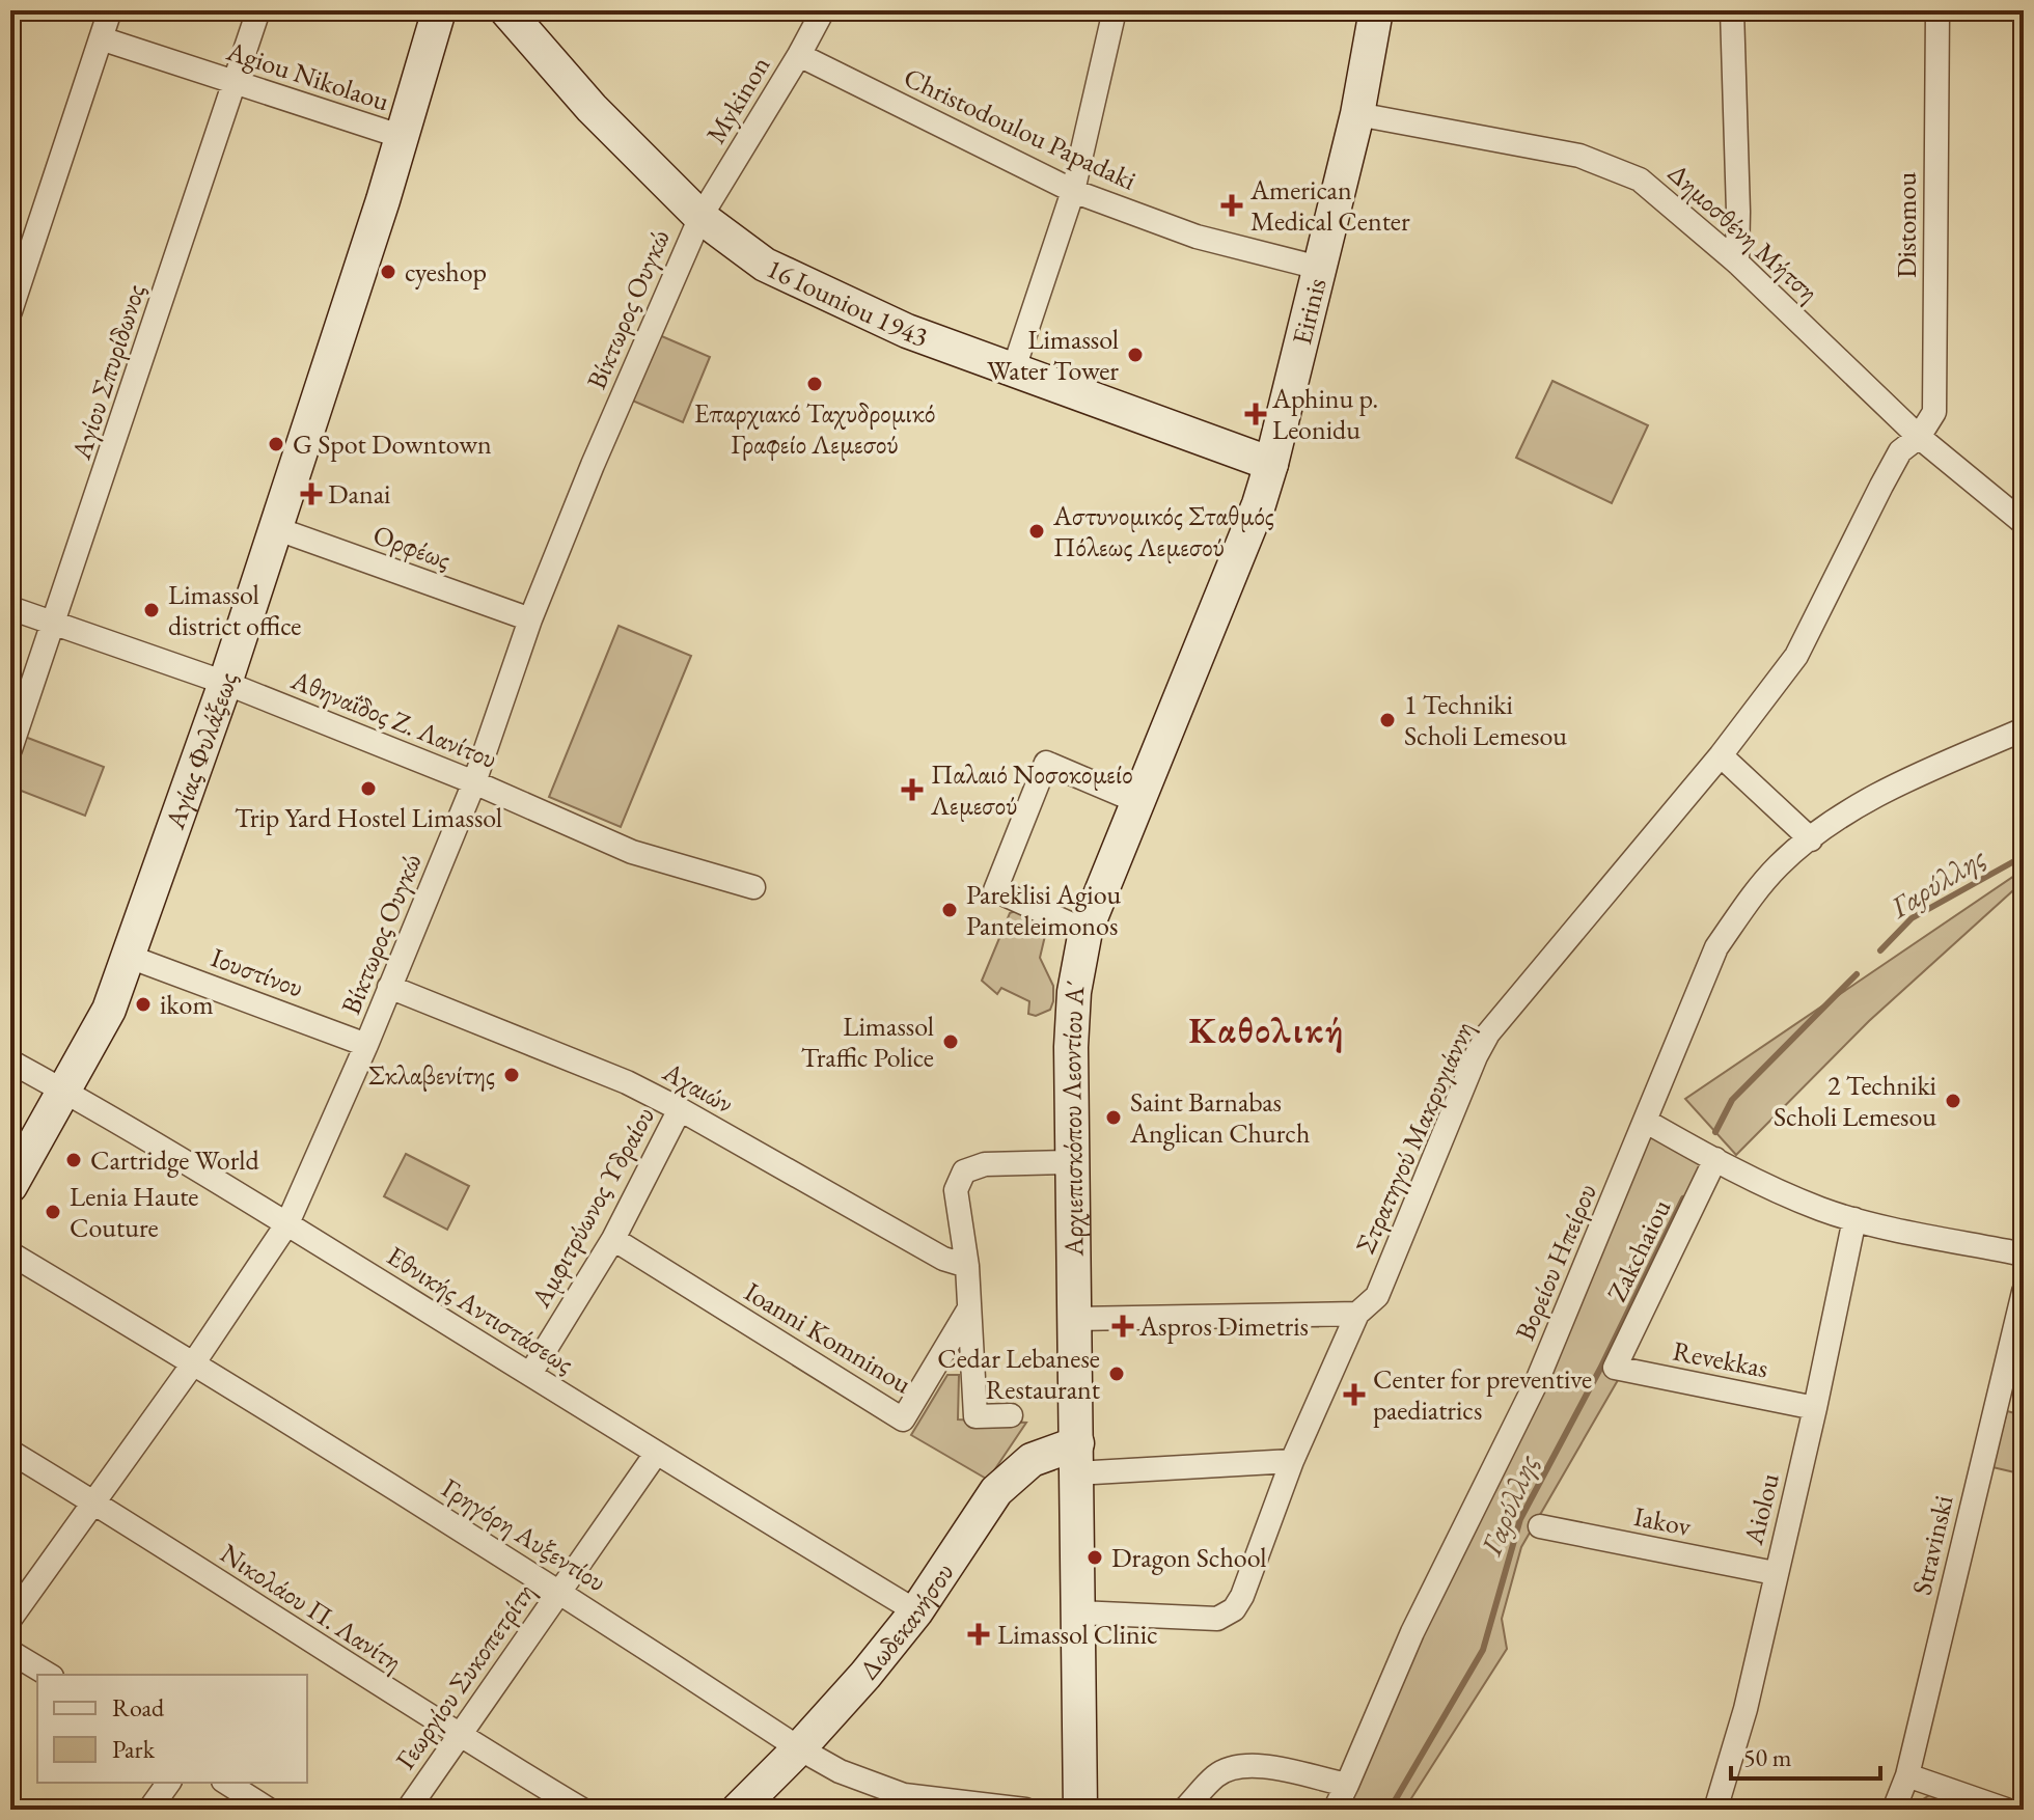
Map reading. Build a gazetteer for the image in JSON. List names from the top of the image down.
{
  "streets": {
    "main road": [
      "16 Iouniou 1943",
      "Eirinis",
      "Αγίας Φυλάξεως",
      "Αρχιεπισκόπου Λεοντίου Α΄",
      "Δωδεκανήσου"
    ],
    "street": [
      "Agiou Nikolaou",
      "Mykinon",
      "Christodoulou Papadaki",
      "Distomou",
      "Δημοσθένη Μήτση",
      "Βίκτωρος Ουγκώ",
      "Αγίου Σπυρίδωνος",
      "Ορφέως",
      "Αθηναΐδος Ζ. Λανίτου",
      "Ιουστίνου",
      "Αχαιών",
      "Στρατηγού Μακρυγιάννη",
      "Αμφιτρύωνος Υδραίου",
      "Zakchaiou",
      "Βορείου Ηπείρου",
      "Εθνικής Αντιστάσεως",
      "Ioanni Komninou",
      "Revekkas",
      "Aiolou",
      "Iakov",
      "Γρηγόρη Αυξεντίου",
      "Stravinski",
      "Νικολάου Π. Λανίτη",
      "Γεωργίου Συκοπετρίτη"
    ]
  },
  "crossings": [
    ["Agiou Nikolaou", "Αγίου Σπυρίδωνος"],
    ["Agiou Nikolaou", "Αγίας Φυλάξεως"],
    ["Mykinon", "Christodoulou Papadaki"],
    ["Mykinon", "16 Iouniou 1943"],
    ["Mykinon", "Βίκτωρος Ουγκώ"],
    ["Christodoulou Papadaki", "Eirinis"],
    ["Distomou", "Δημοσθένη Μήτση"],
    ["Distomou", "Στρατηγού Μακρυγιάννη"],
    ["Δημοσθένη Μήτση", "Eirinis"],
    ["Δημοσθένη Μήτση", "Στρατηγού Μακρυγιάννη"],
    ["16 Iouniou 1943", "Βίκτωρος Ουγκώ"],
    ["16 Iouniou 1943", "Eirinis"],
    ["16 Iouniou 1943", "Αρχιεπισκόπου Λεοντίου Α΄"],
    ["Βίκτωρος Ουγκώ", "Ορφέως"],
    ["Βίκτωρος Ουγκώ", "Αθηναΐδος Ζ. Λανίτου"],
    ["Βίκτωρος Ουγκώ", "Ιουστίνου"],
    ["Βίκτωρος Ουγκώ", "Αχαιών"],
    ["Βίκτωρος Ουγκώ", "Εθνικής Αντιστάσεως"],
    ["Βίκτωρος Ουγκώ", "Γρηγόρη Αυξεντίου"],
    ["Βίκτωρος Ουγκώ", "Νικολάου Π. Λανίτη"],
    ["Eirinis", "Αρχιεπισκόπου Λεοντίου Α΄"],
    ["Αγίου Σπυρίδωνος", "Αθηναΐδος Ζ. Λανίτου"],
    ["Ορφέως", "Αγίας Φυλάξεως"],
    ["Αθηναΐδος Ζ. Λανίτου", "Αγίας Φυλάξεως"],
    ["Αγίας Φυλάξεως", "Ιουστίνου"],
    ["Αγίας Φυλάξεως", "Εθνικής Αντιστάσεως"],
    ["Αχαιών", "Αμφιτρύωνος Υδραίου"],
    ["Αρχιεπισκόπου Λεοντίου Α΄", "Στρατηγού Μακρυγιάννη"],
    ["Αρχιεπισκόπου Λεοντίου Α΄", "Δωδεκανήσου"],
    ["Αμφιτρύωνος Υδραίου", "Εθνικής Αντιστάσεως"],
    ["Αμφιτρύωνος Υδραίου", "Ioanni Komninou"],
    ["Zakchaiou", "Revekkas"],
    ["Εθνικής Αντιστάσεως", "Δωδεκανήσου"],
    ["Εθνικής Αντιστάσεως", "Γεωργίου Συκοπετρίτη"],
    ["Revekkas", "Aiolou"],
    ["Aiolou", "Iakov"],
    ["Γρηγόρη Αυξεντίου", "Δωδεκανήσου"],
    ["Γρηγόρη Αυξεντίου", "Γεωργίου Συκοπετρίτη"],
    ["Νικολάου Π. Λανίτη", "Γεωργίου Συκοπετρίτη"]
  ],
  "districts": ["Καθολική"],
  "water": ["Γαρύλλης"],
  "places": {
    "health": [
      "American Medical Center",
      "Aphinu p. Leonidu",
      "Danai",
      "Παλαιό Νοσοκομείο Λεμεσού",
      "Aspros Dimetris",
      "Center for preventive paediatrics",
      "Limassol Clinic"
    ],
    "other": [
      "cyeshop",
      "Limassol Water Tower",
      "Επαρχιακό Ταχυδρομικό Γραφείο Λεμεσού",
      "G Spot Downtown",
      "Αστυνομικός Σταθμός Πόλεως Λεμεσού",
      "Limassol district office",
      "1 Techniki Scholi Lemesou",
      "Trip Yard Hostel Limassol",
      "Pareklisi Agiou Panteleimonos",
      "ikom",
      "Limassol Traffic Police",
      "Σκλαβενίτης",
      "2 Techniki Scholi Lemesou",
      "Saint Barnabas Anglican Church",
      "Cartridge World",
      "Lenia Haute Couture",
      "Cedar Lebanese Restaurant",
      "Dragon School"
    ]
  },
  "legend": ["Road", "Park"],
  "scale_bar": "50 m"
}
